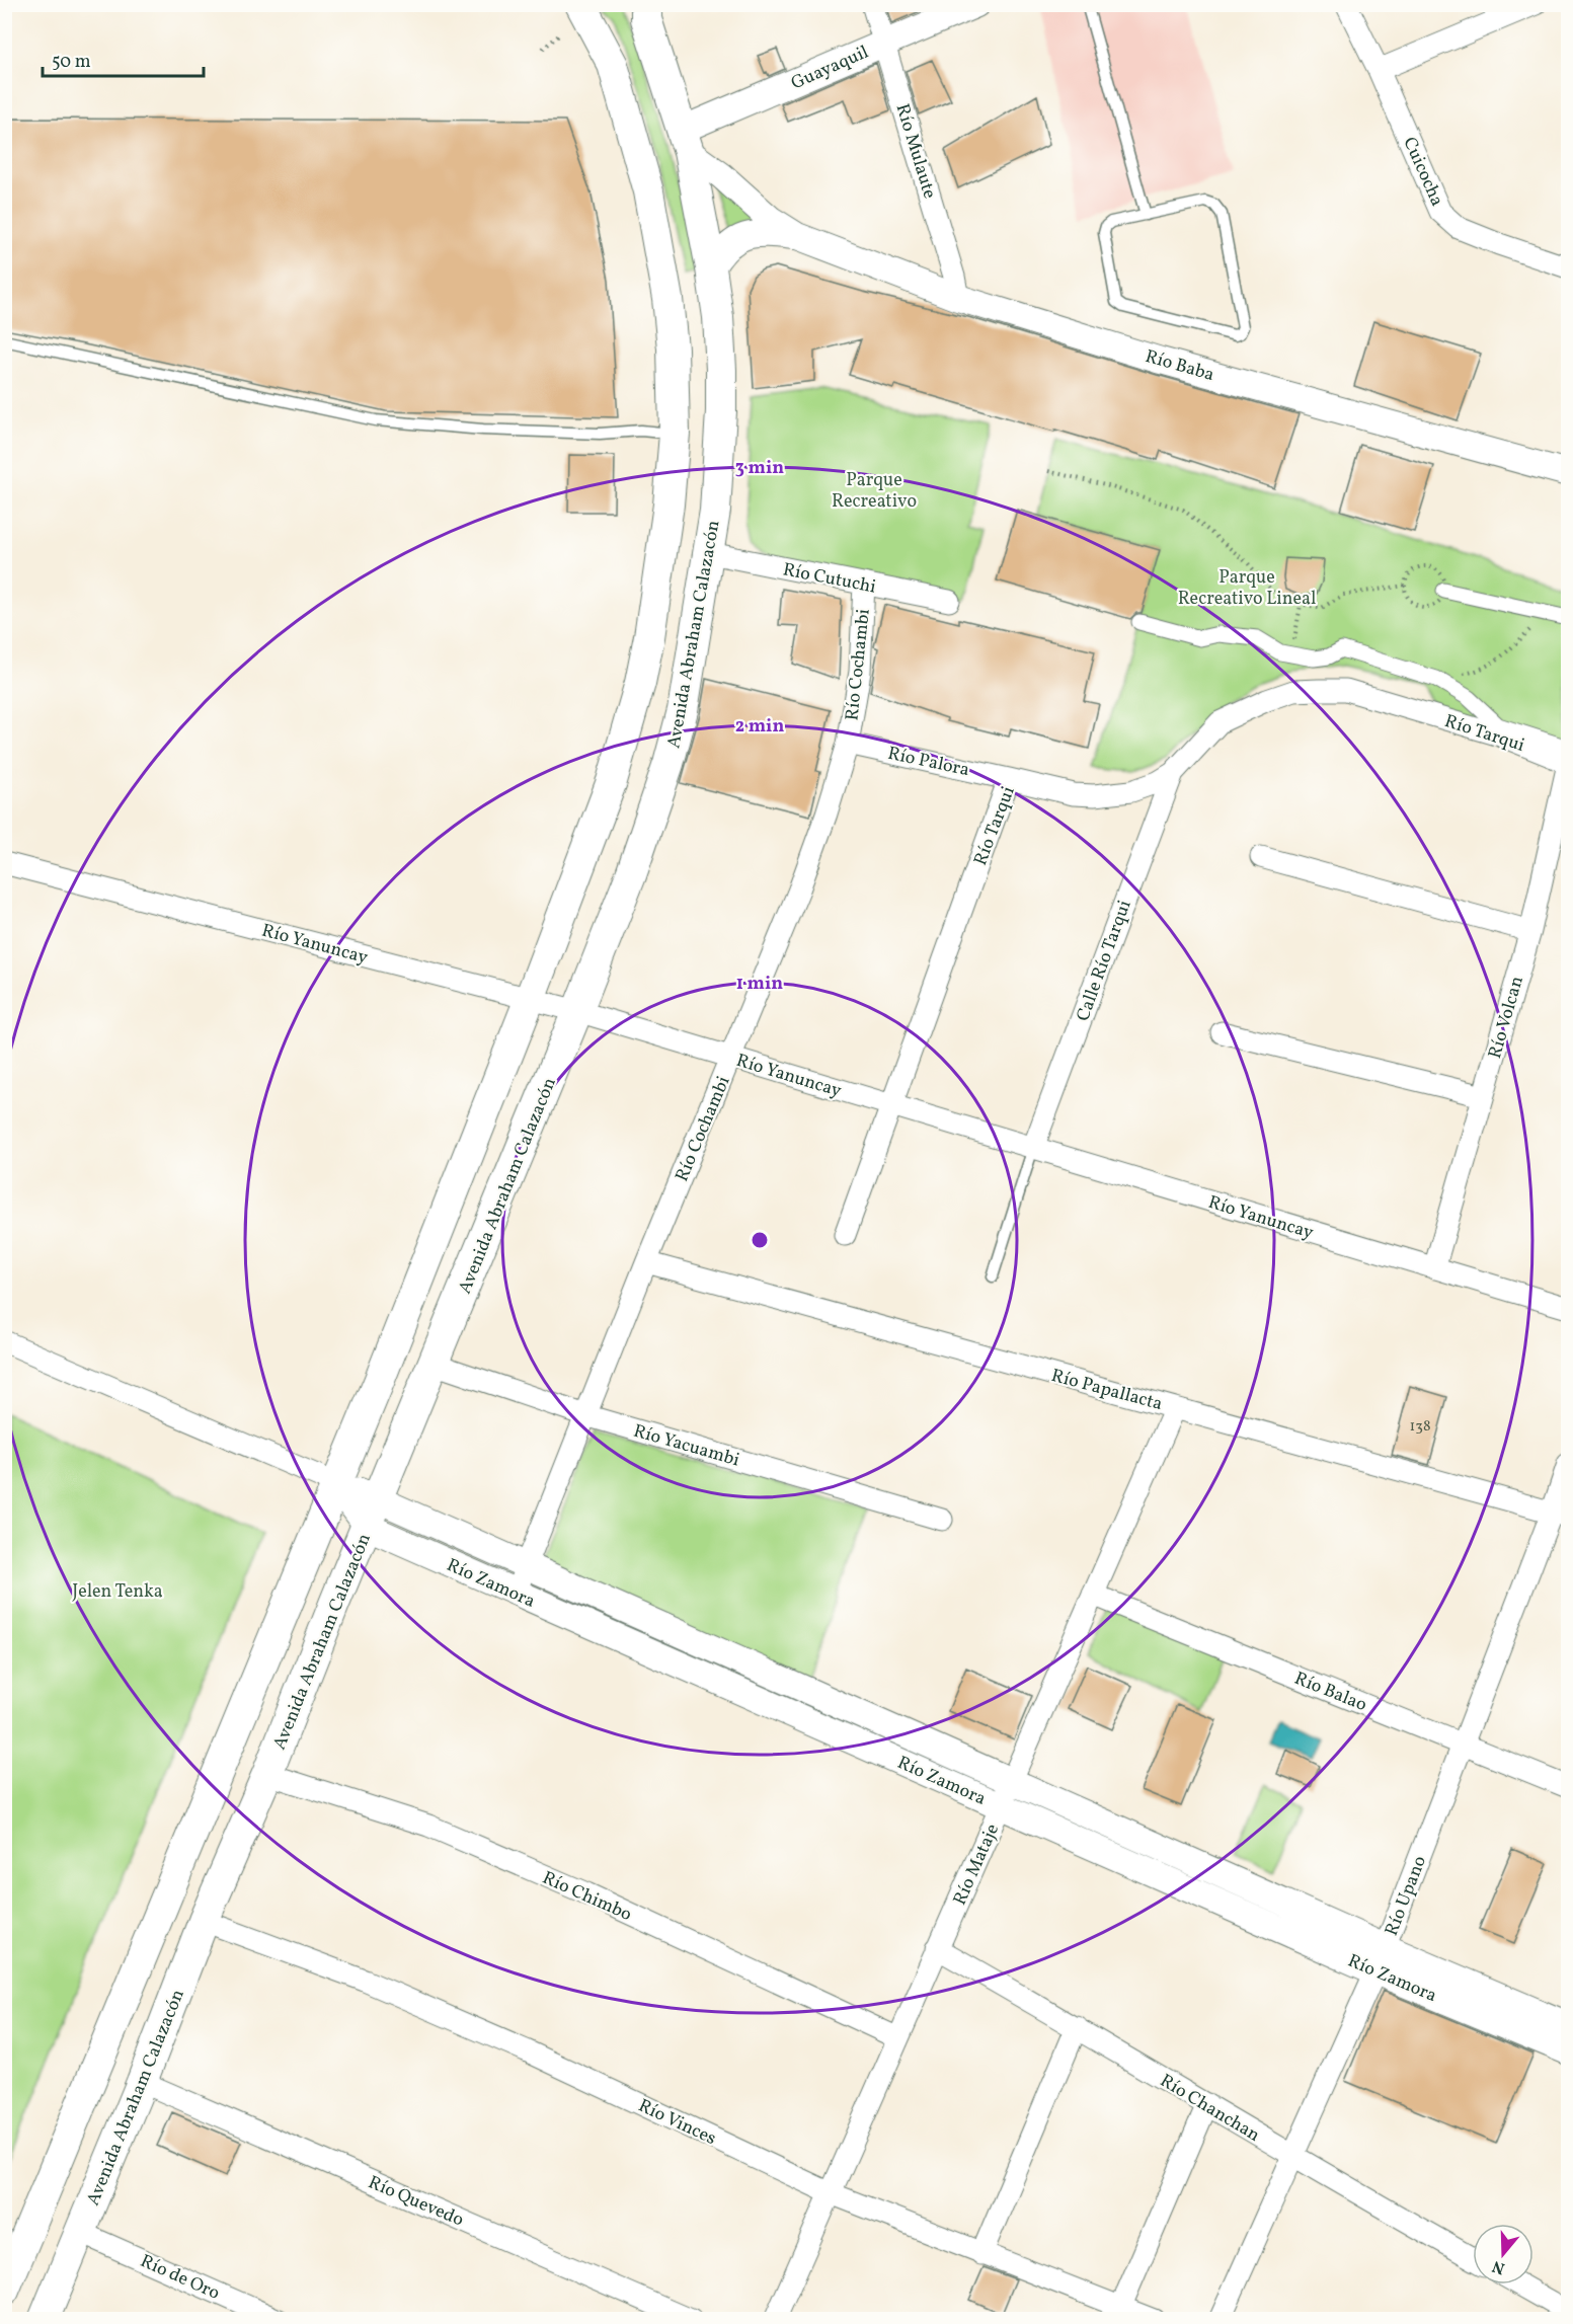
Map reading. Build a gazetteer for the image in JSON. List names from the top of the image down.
{
  "streets": {
    "main road": ["Avenida Abraham Calazacón"],
    "street": [
      "Guayaquil",
      "Río Mulaute",
      "Cuicocha",
      "Río Baba",
      "Río Cutuchi",
      "Río Cochambi",
      "Río Tarqui",
      "Río Palora",
      "Río Yanuncay",
      "Calle Río Tarqui",
      "Río Volcan",
      "Río Papallacta",
      "Río Yacuambi",
      "Río Zamora",
      "Río Balao",
      "Río Mataje",
      "Río Chimbo",
      "Río Upano",
      "Río Chanchan",
      "Río Vinces",
      "Río Quevedo",
      "Río de Oro"
    ]
  },
  "crossings": [
    ["Guayaquil", "Río Mulaute"],
    ["Guayaquil", "Río Baba"],
    ["Guayaquil", "Avenida Abraham Calazacón"],
    ["Río Mulaute", "Río Baba"],
    ["Río Baba", "Avenida Abraham Calazacón"],
    ["Río Cutuchi", "Avenida Abraham Calazacón"],
    ["Río Cutuchi", "Río Cochambi"],
    ["Avenida Abraham Calazacón", "Río Yanuncay"],
    ["Avenida Abraham Calazacón", "Río Yacuambi"],
    ["Avenida Abraham Calazacón", "Río Zamora"],
    ["Avenida Abraham Calazacón", "Río Chimbo"],
    ["Avenida Abraham Calazacón", "Río Vinces"],
    ["Avenida Abraham Calazacón", "Río Quevedo"],
    ["Avenida Abraham Calazacón", "Río de Oro"],
    ["Río Cochambi", "Río Palora"],
    ["Río Cochambi", "Río Yanuncay"],
    ["Río Cochambi", "Río Papallacta"],
    ["Río Cochambi", "Río Yacuambi"],
    ["Río Cochambi", "Río Zamora"],
    ["Río Tarqui", "Río Palora"],
    ["Río Tarqui", "Río Yanuncay"],
    ["Río Tarqui", "Calle Río Tarqui"],
    ["Río Tarqui", "Río Volcan"],
    ["Río Yanuncay", "Calle Río Tarqui"],
    ["Río Yanuncay", "Río Volcan"],
    ["Río Papallacta", "Río Mataje"],
    ["Río Papallacta", "Río Upano"],
    ["Río Zamora", "Río Mataje"],
    ["Río Zamora", "Río Upano"],
    ["Río Balao", "Río Mataje"],
    ["Río Balao", "Río Upano"],
    ["Río Mataje", "Río Chimbo"],
    ["Río Mataje", "Río Chanchan"],
    ["Río Mataje", "Río Vinces"],
    ["Río Upano", "Río Chanchan"]
  ],
  "parks": ["Parque Recreativo", "Parque Recreativo Lineal", "Jelen Tenka"],
  "house_numbers": ["138"],
  "scale_bar": "50 m",
  "north": "bottom",
  "rings": ["3 min", "2 min", "1 min"]
}
